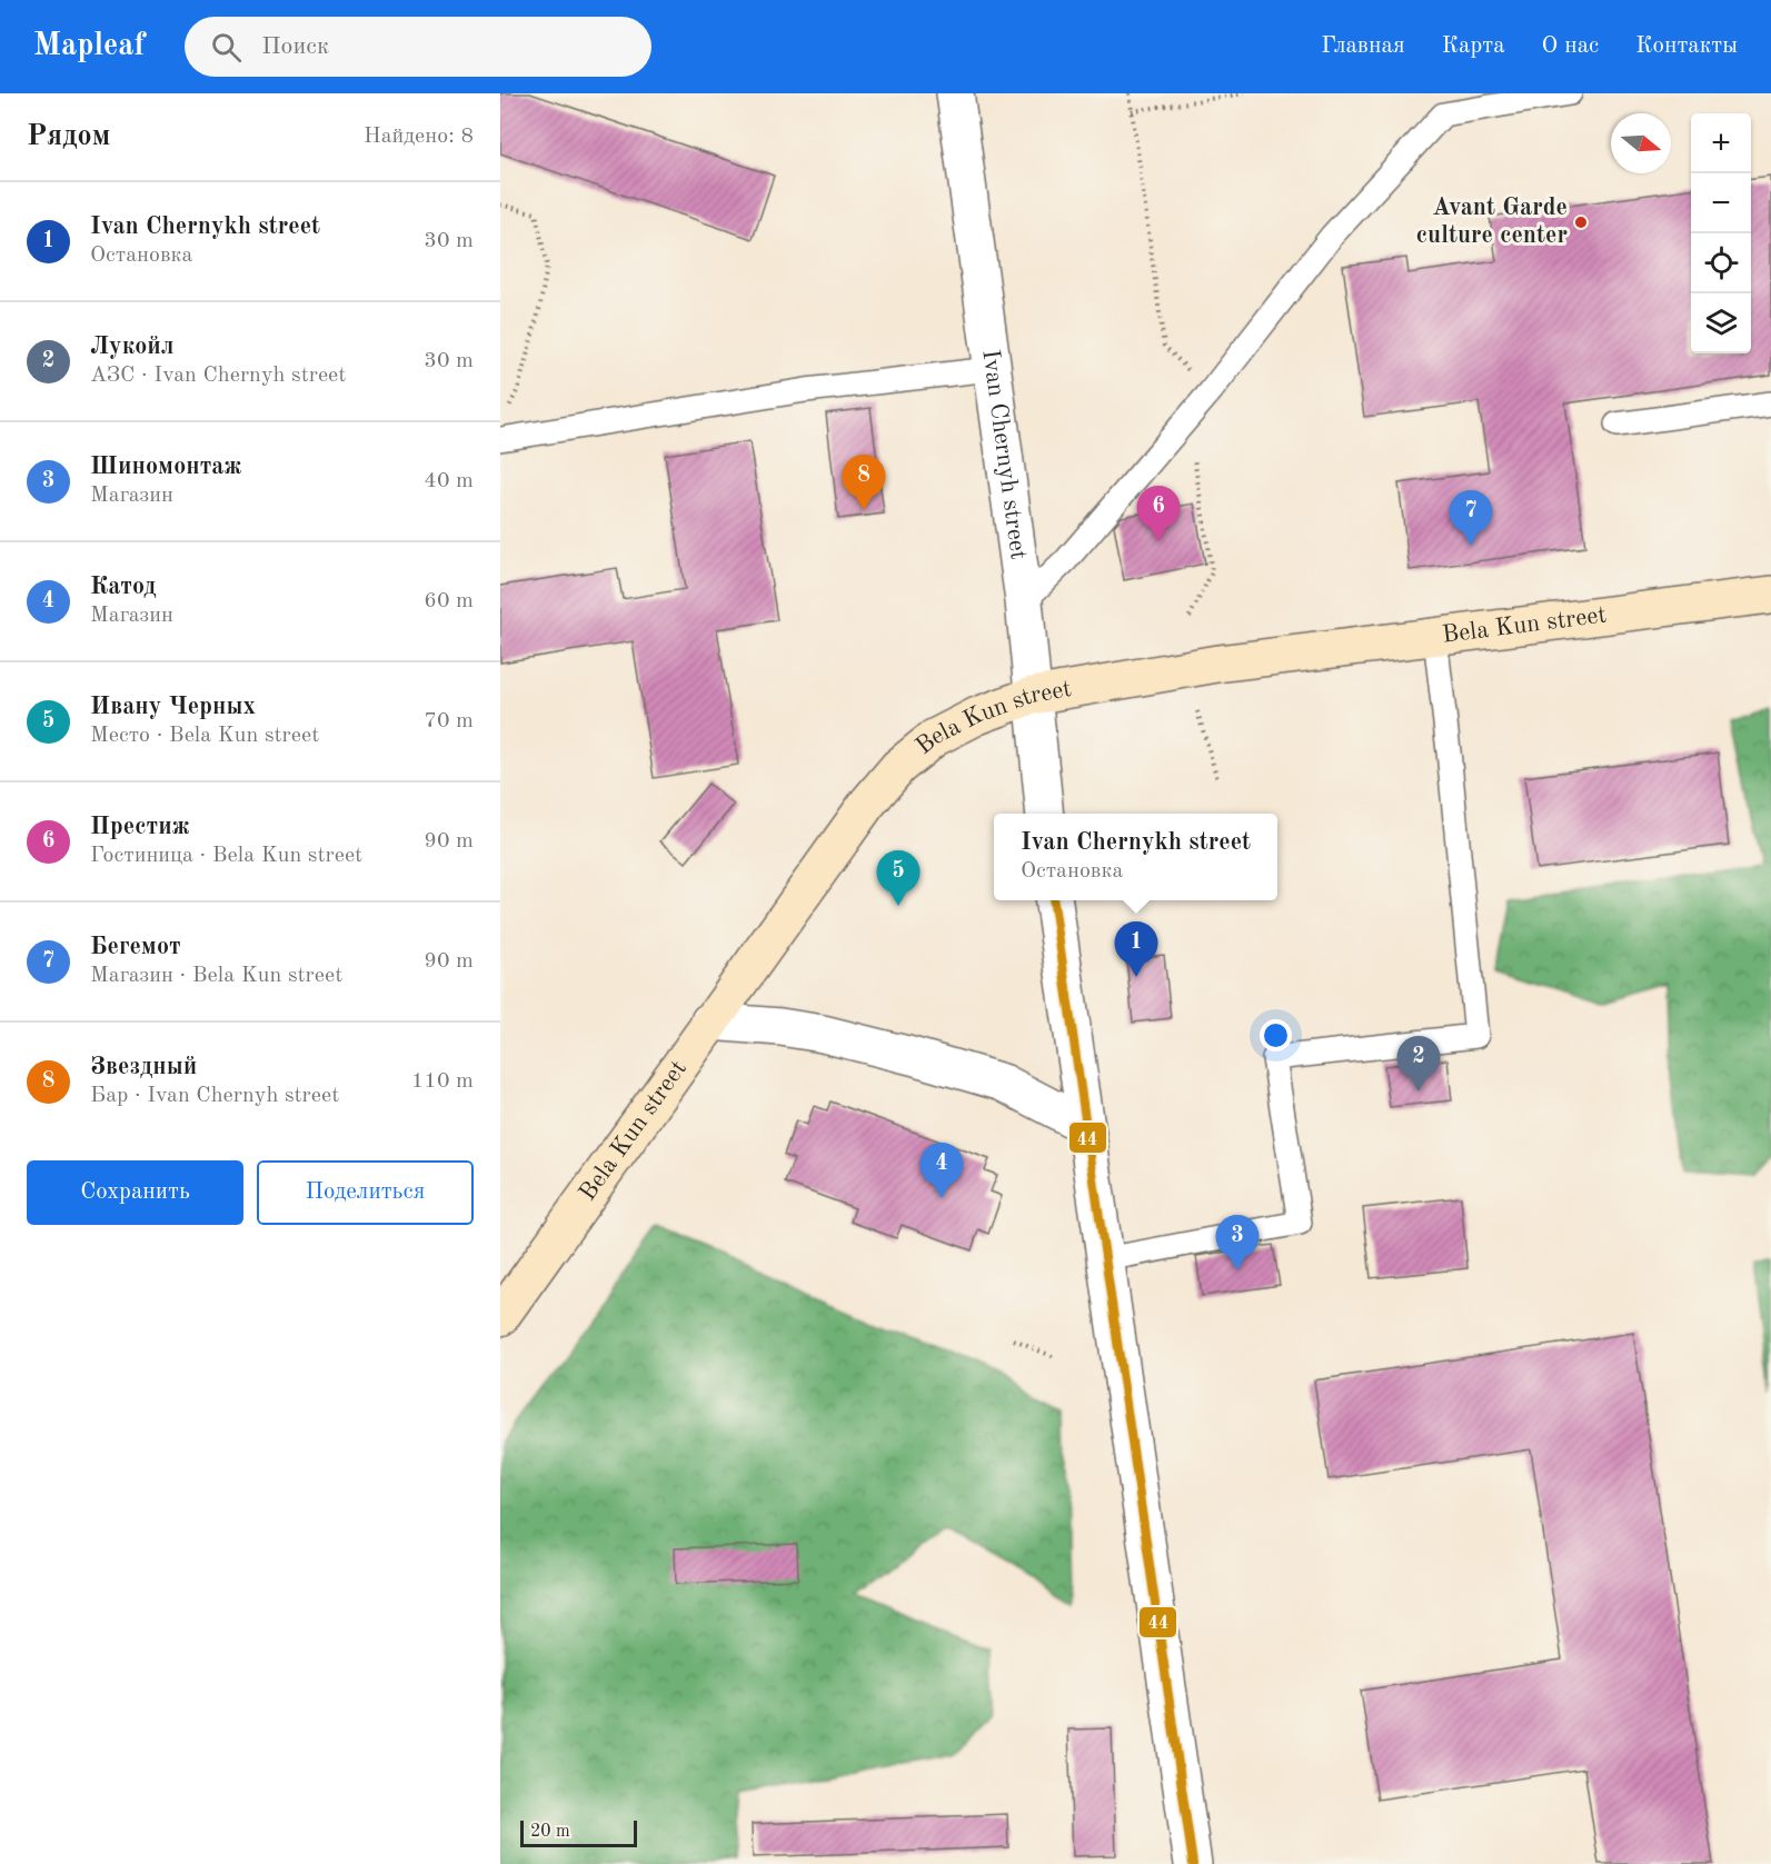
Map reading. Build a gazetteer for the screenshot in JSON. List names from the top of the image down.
{
  "streets": {
    "main road": ["Bela Kun street"],
    "street": ["Ivan Chernyh street"]
  },
  "crossings": [
    ["Ivan Chernyh street", "Bela Kun street"]
  ],
  "places": ["Avant Garde culture center"],
  "lines": ["transit line 44"],
  "scale_bar": "20 m",
  "north": "right",
  "page": {
    "header": "Mapleaf",
    "search": "Поиск",
    "nav": [
      "Главная",
      "Карта",
      "О нас",
      "Контакты"
    ],
    "heading": ["Рядом", "Найдено: 8"],
    "map_buttons": ["+", "−"],
    "list": [
      {
        "mark": "1",
        "name": "Ivan Chernykh street",
        "note": "Остановка",
        "value": "30 m"
      },
      {
        "mark": "2",
        "name": "Лукойл",
        "note": "АЗС · Ivan Chernyh street",
        "value": "30 m"
      },
      {
        "mark": "3",
        "name": "Шиномонтаж",
        "note": "Магазин",
        "value": "40 m"
      },
      {
        "mark": "4",
        "name": "Катод",
        "note": "Магазин",
        "value": "60 m"
      },
      {
        "mark": "5",
        "name": "Ивану Черных",
        "note": "Место · Bela Kun street",
        "value": "70 m"
      },
      {
        "mark": "6",
        "name": "Престиж",
        "note": "Гостиница · Bela Kun street",
        "value": "90 m"
      },
      {
        "mark": "7",
        "name": "Бегемот",
        "note": "Магазин · Bela Kun street",
        "value": "90 m"
      },
      {
        "mark": "8",
        "name": "Звездный",
        "note": "Бар · Ivan Chernyh street",
        "value": "110 m"
      }
    ],
    "pins": [
      "8",
      "6",
      "7",
      "5",
      "1",
      "2",
      "4",
      "3"
    ],
    "popup": ["Ivan Chernykh street", "Остановка"],
    "buttons": ["Сохранить", "Поделиться"],
    "scale": "20 m"
  }
}
